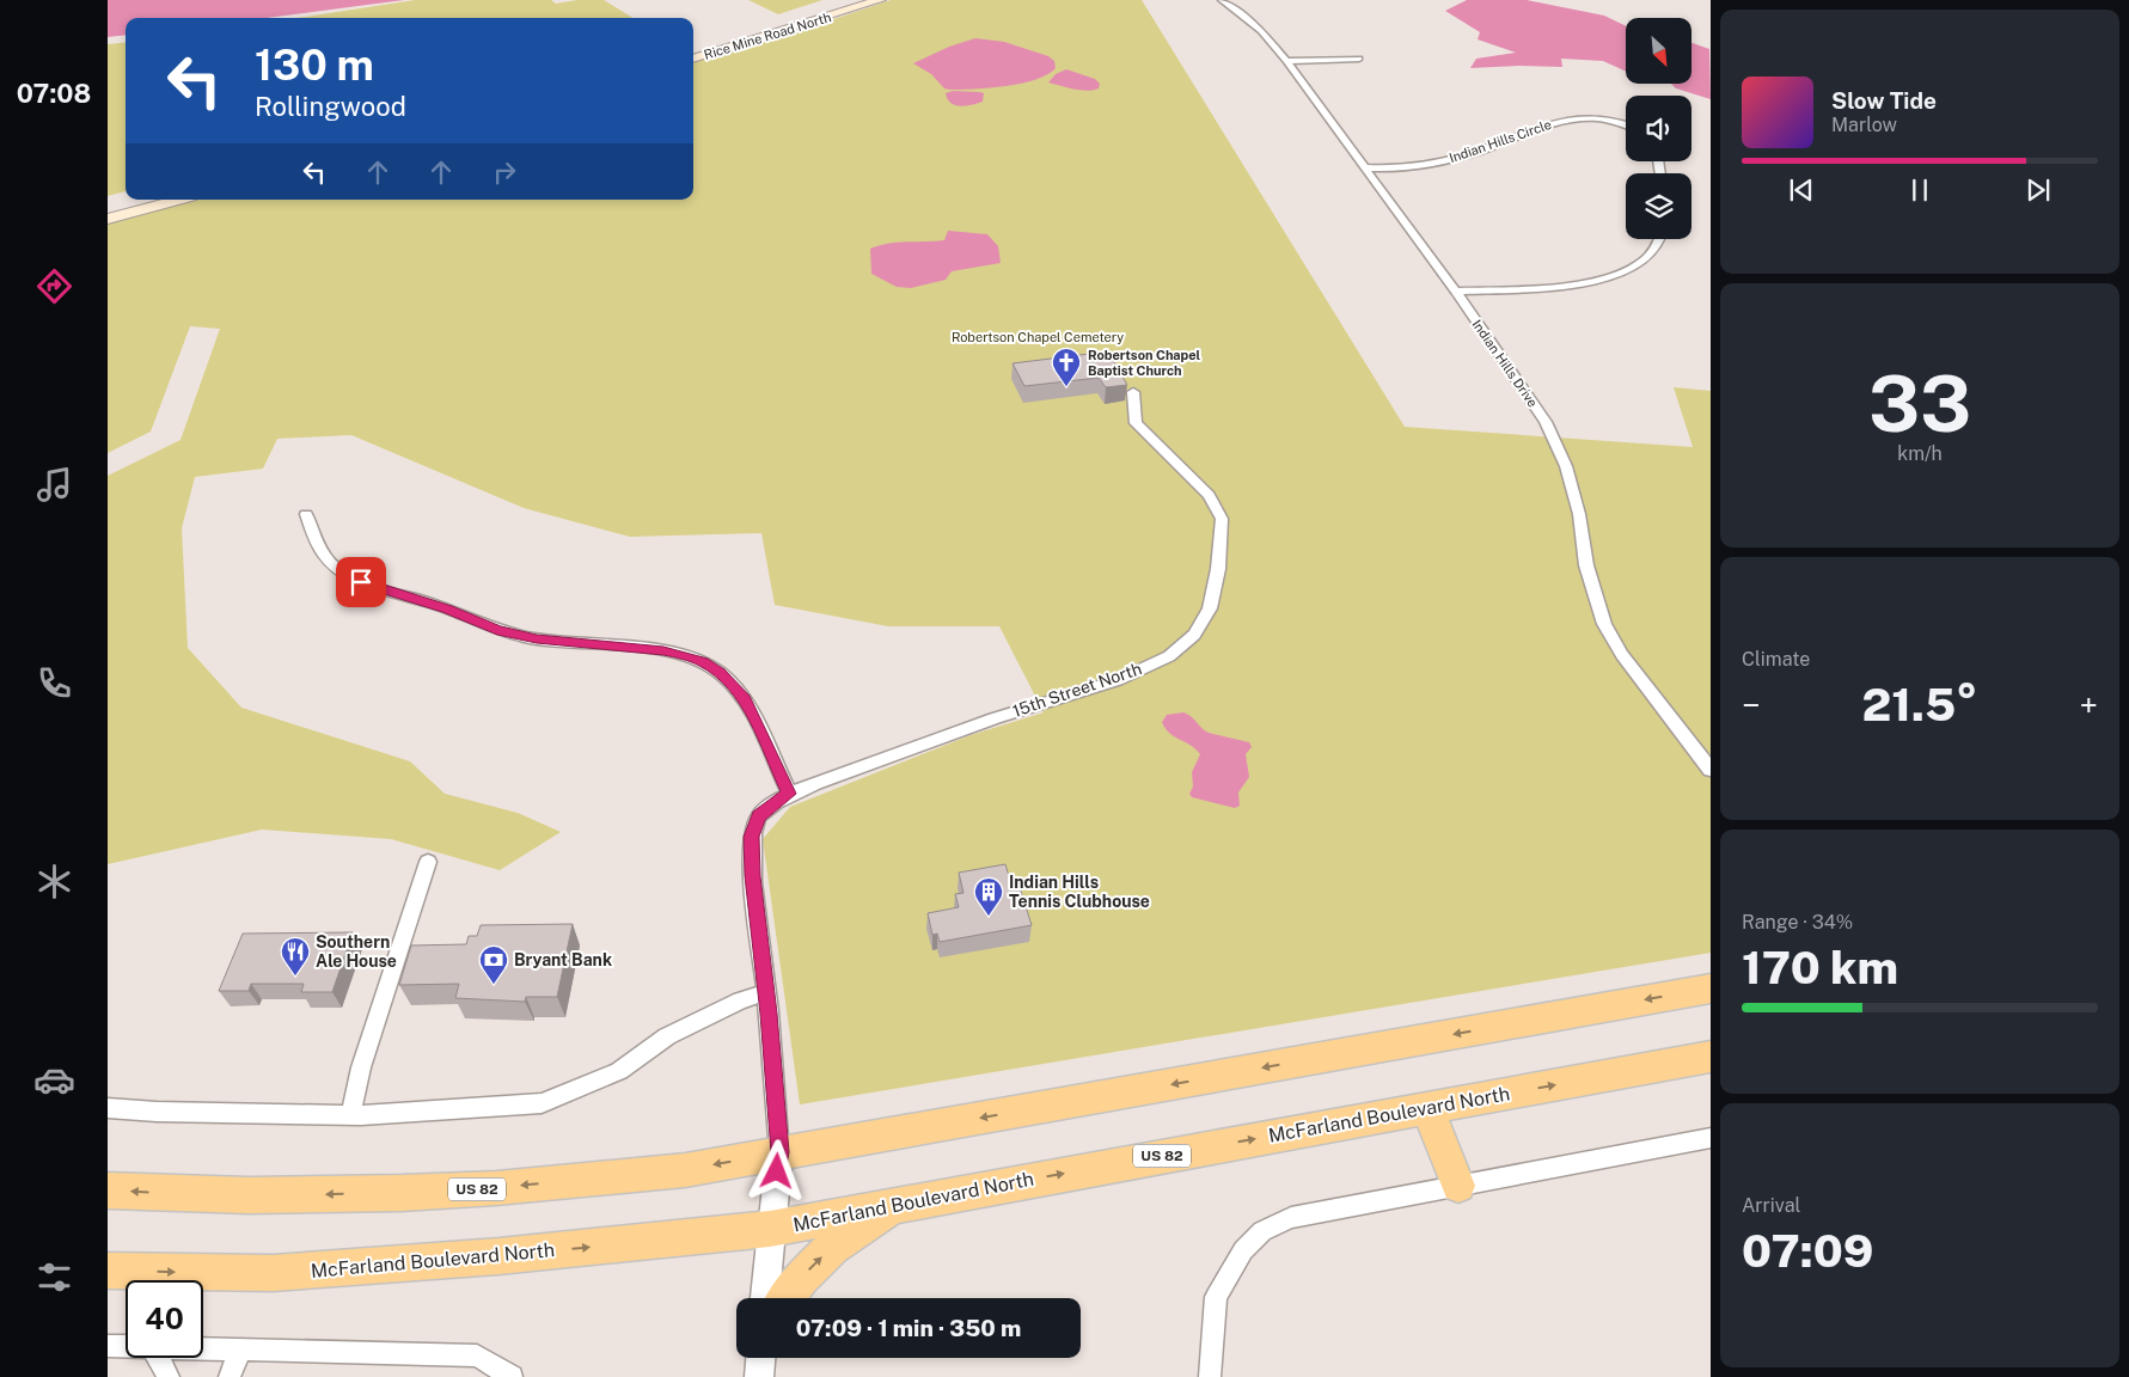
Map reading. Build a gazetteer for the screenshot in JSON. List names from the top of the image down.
{
  "streets": {
    "highway": ["McFarland Boulevard North", "US 82"],
    "main road": ["Rice Mine Road North"],
    "street": ["Indian Hills Circle", "Indian Hills Drive", "15th Street North"]
  },
  "crossings": [
    ["Indian Hills Circle", "Indian Hills Drive"],
    ["15th Street North", "US 82"]
  ],
  "parks": ["Robertson Chapel Cemetery"],
  "places": {
    "church": ["Robertson Chapel Baptist Church"],
    "building": ["Indian Hills Tennis Clubhouse"],
    "restaurant": ["Southern Ale House"],
    "bank": ["Bryant Bank"]
  },
  "north": "bottom right",
  "page": {
    "tabs": "07:08",
    "turn": ["130 m", "Rollingwood"],
    "song": ["Slow Tide", "Marlow"],
    "tile": [
      ["33", "km/h"],
      "Climate",
      ["Range · 34%", "170 km"],
      ["Arrival", "07:09"]
    ],
    "heat": ["−", "21.5°", "+"],
    "limit": "40",
    "trip": "07:09 · 1 min · 350 m"
  }
}
